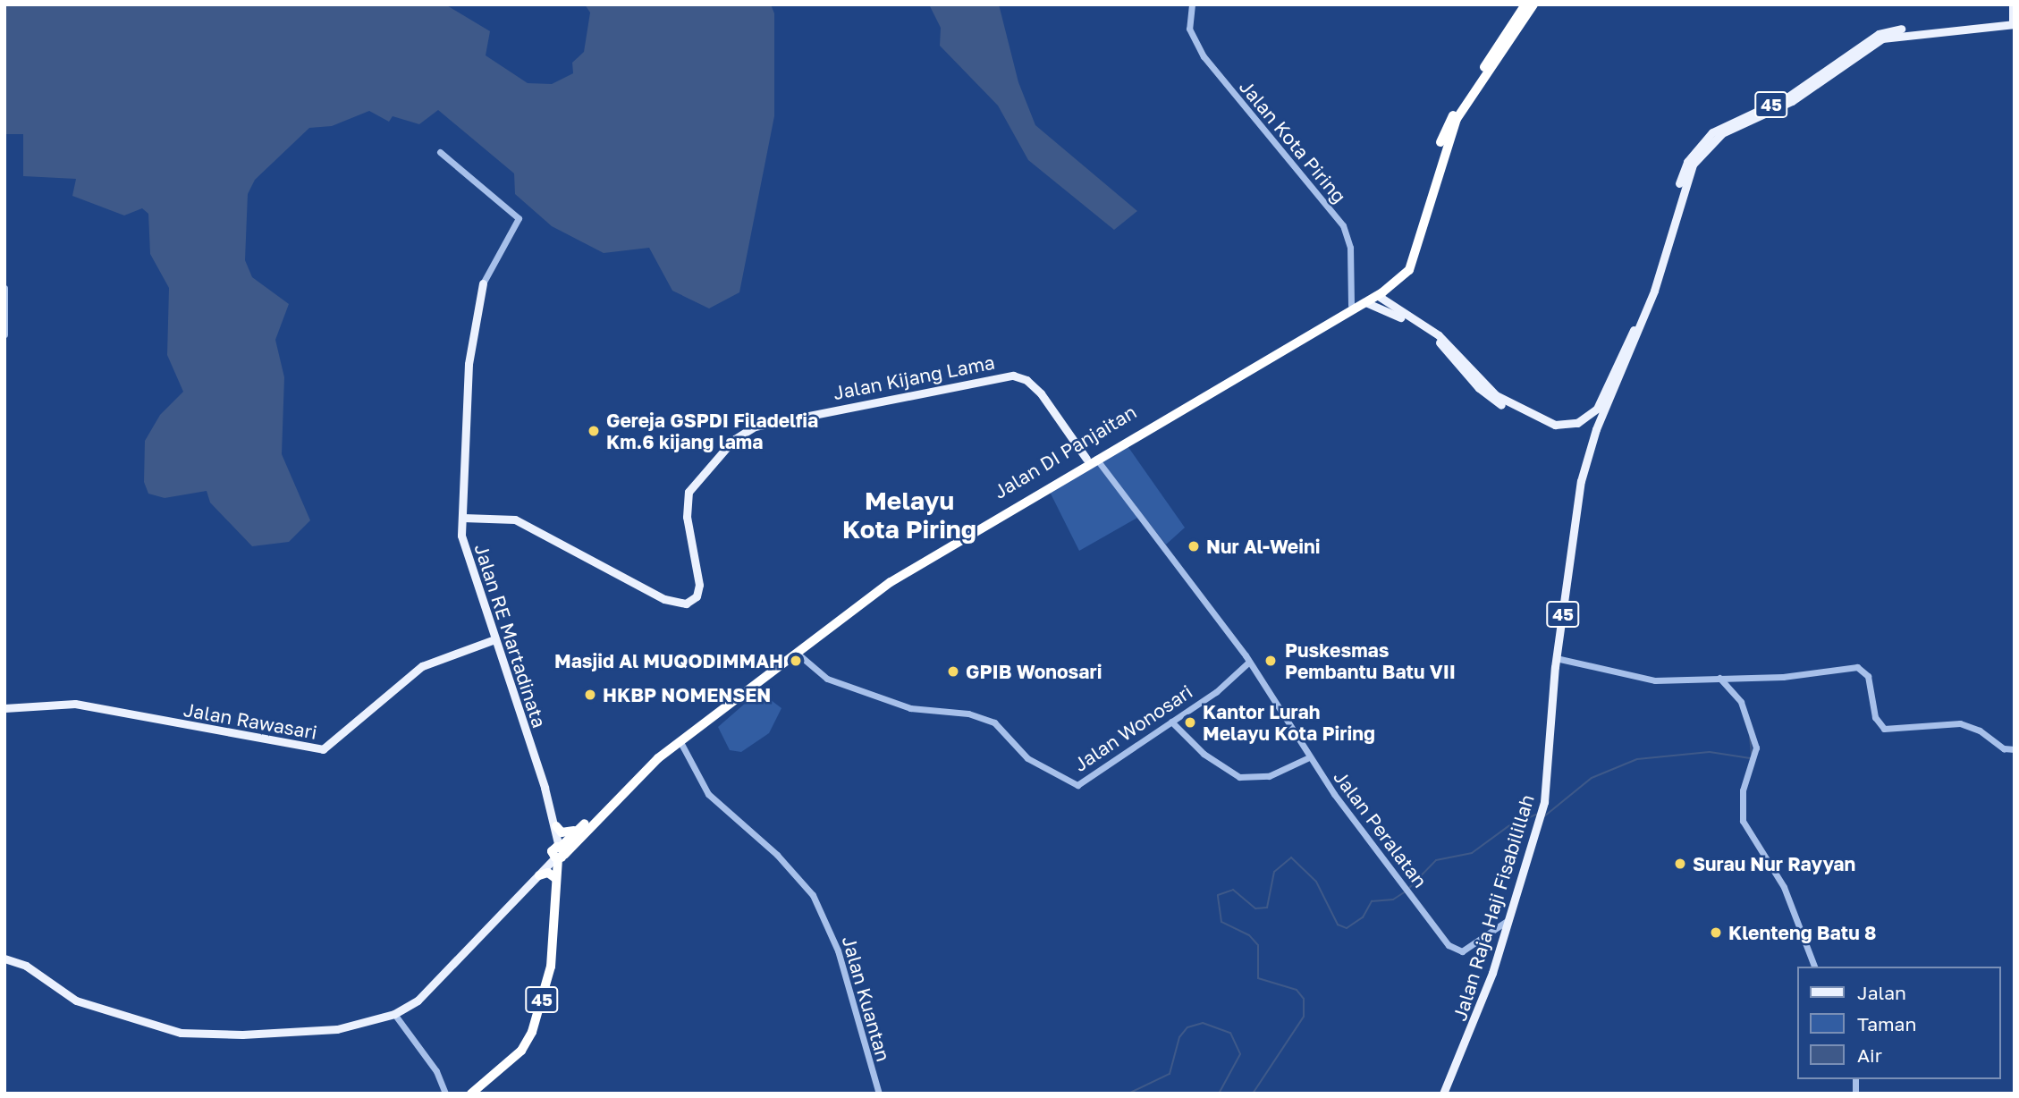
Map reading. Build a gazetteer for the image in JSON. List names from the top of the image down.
{
  "streets": {
    "highway": ["45", "Jalan DI Panjaitan"],
    "main road": [
      "Jalan Kijang Lama",
      "Jalan RE Martadinata",
      "Jalan Rawasari",
      "Jalan Raja Haji Fisabilillah"
    ],
    "street": [
      "Jalan Kota Piring",
      "Jalan Wonosari",
      "Jalan Peralatan",
      "Jalan Kuantan"
    ]
  },
  "crossings": [
    ["45", "Jalan DI Panjaitan"],
    ["45", "Jalan RE Martadinata"],
    ["45", "Jalan Raja Haji Fisabilillah"],
    ["Jalan Kota Piring", "Jalan DI Panjaitan"],
    ["Jalan Kijang Lama", "Jalan DI Panjaitan"],
    ["Jalan Kijang Lama", "Jalan RE Martadinata"],
    ["Jalan DI Panjaitan", "Jalan RE Martadinata"],
    ["Jalan DI Panjaitan", "Jalan Wonosari"],
    ["Jalan DI Panjaitan", "Jalan Peralatan"],
    ["Jalan DI Panjaitan", "Jalan Kuantan"],
    ["Jalan RE Martadinata", "Jalan Rawasari"],
    ["Jalan Wonosari", "Jalan Peralatan"],
    ["Jalan Peralatan", "Jalan Raja Haji Fisabilillah"]
  ],
  "districts": ["Melayu Kota Piring"],
  "places": [
    "Gereja GSPDI Filadelfia Km.6 kijang lama",
    "Nur Al-Weini",
    "Masjid Al MUQODIMMAH",
    "Puskesmas Pembantu Batu VII",
    "GPIB Wonosari",
    "HKBP NOMENSEN",
    "Kantor Lurah Melayu Kota Piring",
    "Surau Nur Rayyan",
    "Klenteng Batu 8"
  ],
  "legend": ["Jalan", "Taman", "Air"]
}
